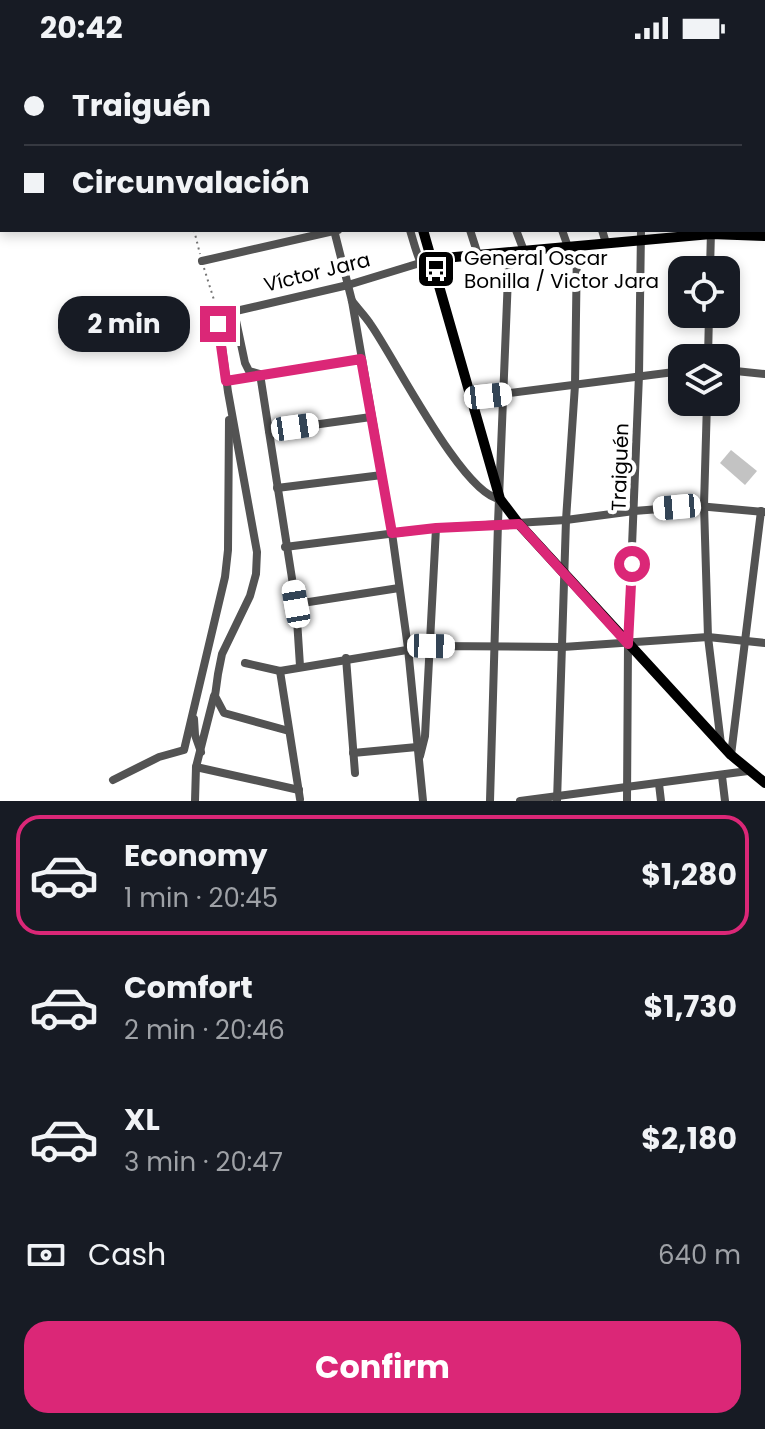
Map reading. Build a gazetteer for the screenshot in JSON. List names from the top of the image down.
{
  "streets": {
    "street": ["Víctor Jara", "Traiguén"]
  },
  "places": {
    "bus stop": ["General Oscar Bonilla / Victor Jara"]
  },
  "page": {
    "status": "20:42",
    "banner": ["Traiguén", "Circunvalación"],
    "bubble": "2 min",
    "list": [
      {
        "name": "Economy",
        "note": "1 min · 20:45",
        "value": "$1,280"
      },
      {
        "name": "Comfort",
        "note": "2 min · 20:46",
        "value": "$1,730"
      },
      {
        "name": "XL",
        "note": "3 min · 20:47",
        "value": "$2,180"
      }
    ],
    "pay": ["Cash", "640 m"],
    "buttons": "Confirm"
  }
}
